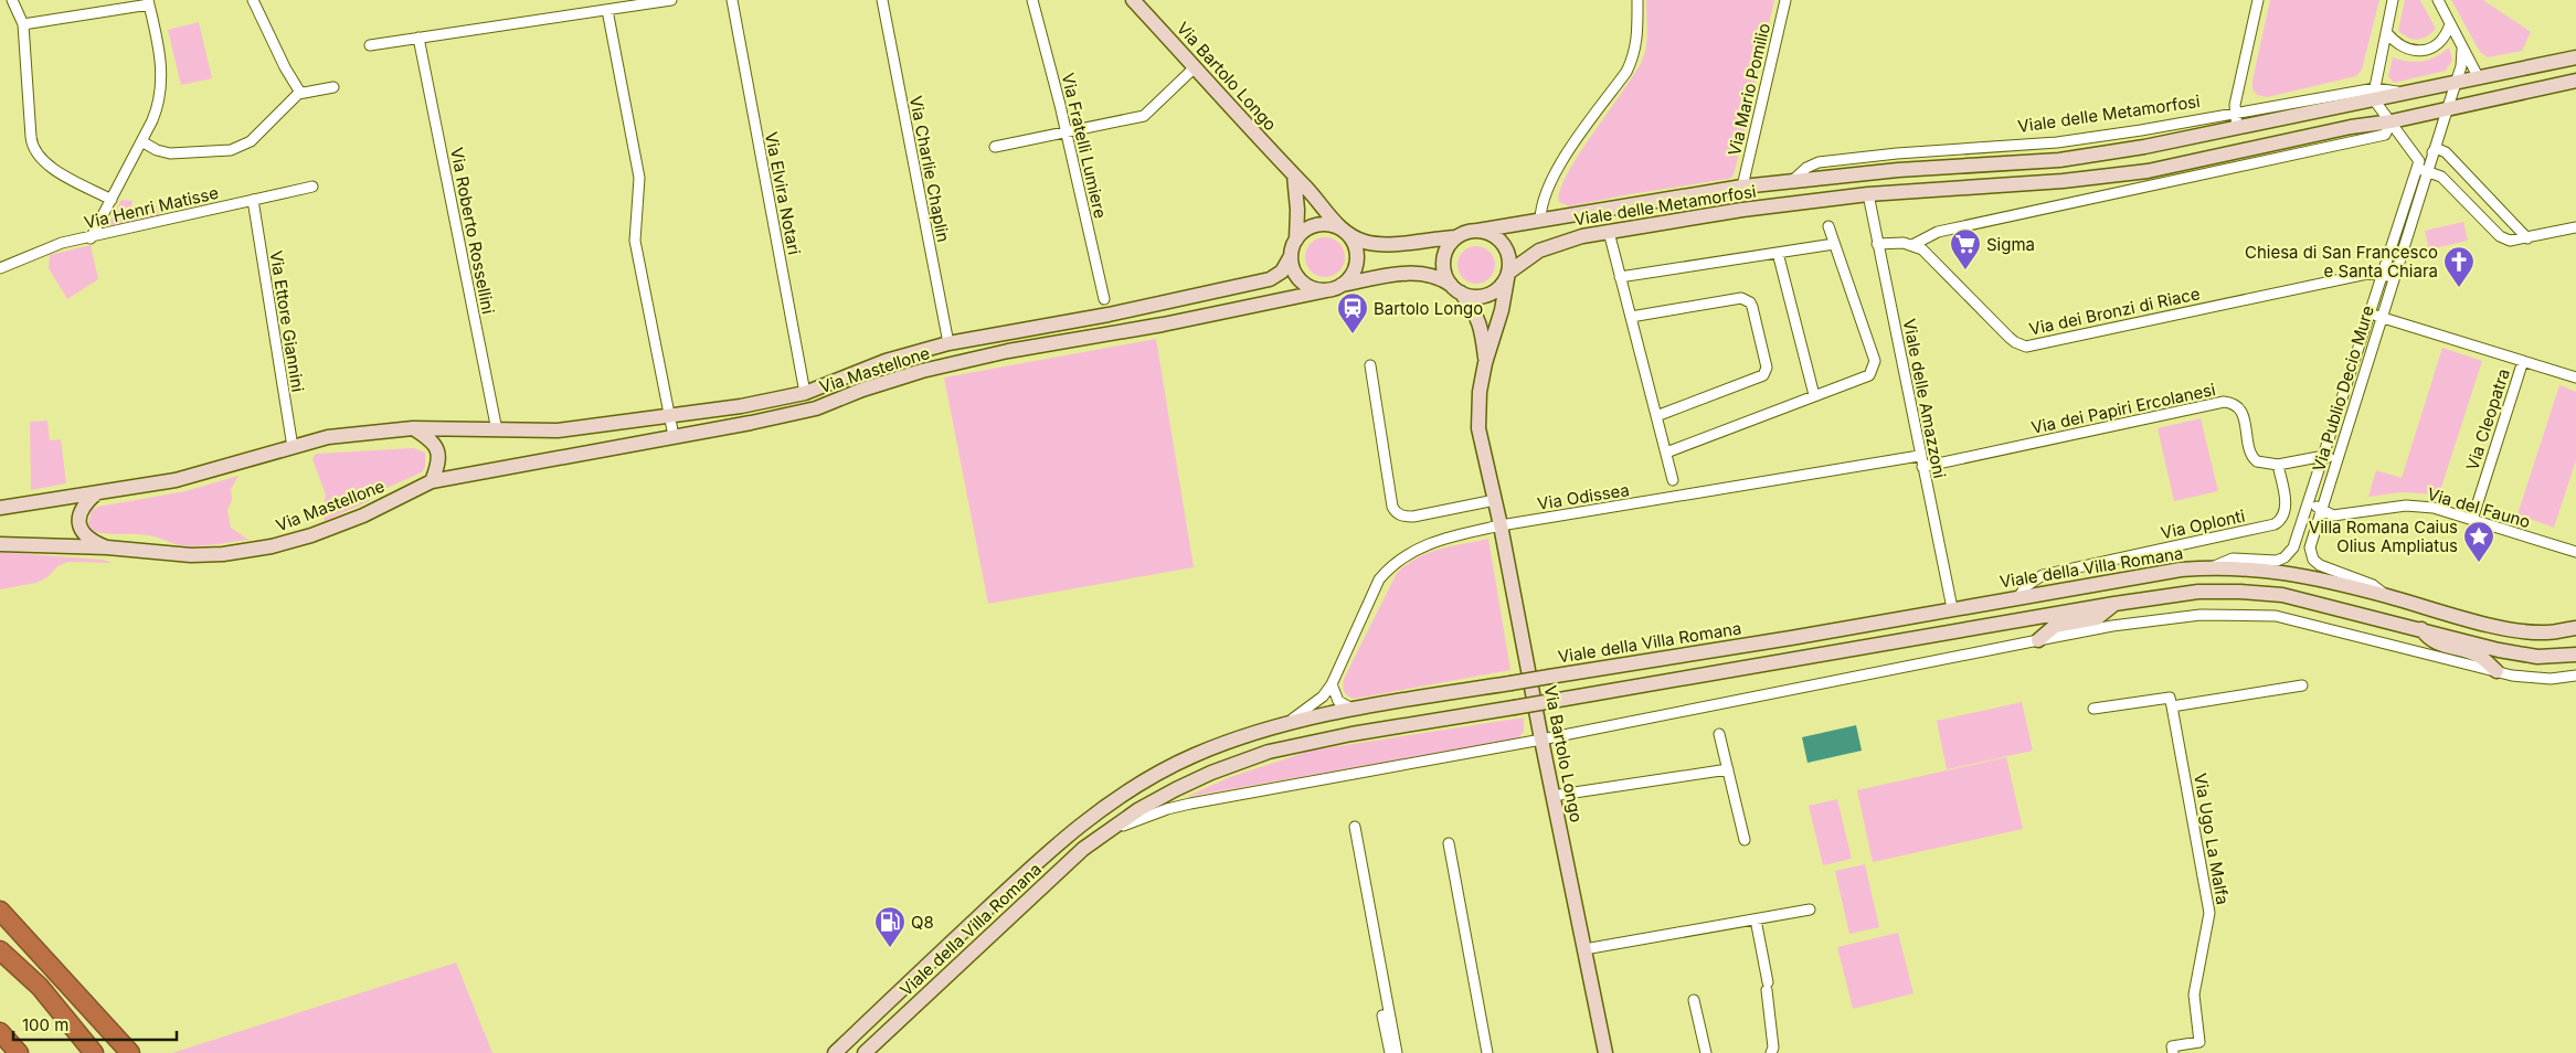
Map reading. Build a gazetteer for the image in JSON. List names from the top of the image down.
{
  "streets": {
    "street": [
      "Via Bartolo Longo",
      "Via Mario Pomilio",
      "Viale delle Metamorfosi",
      "Via Fratelli Lumiere",
      "Via Charlie Chaplin",
      "Via Elvira Notari",
      "Via Henri Matisse",
      "Via Roberto Rossellini",
      "Via dei Bronzi di Riace",
      "Via Ettore Giannini",
      "Via Mastellone",
      "Via Publio Decio Mure",
      "Viale delle Amazzoni",
      "Via dei Papiri Ercolanesi",
      "Via Cleopatra",
      "Via Odissea",
      "Via del Fauno",
      "Via Oplonti",
      "Viale della Villa Romana",
      "Via Ugo La Malfa"
    ]
  },
  "crossings": [
    ["Via Bartolo Longo", "Viale delle Metamorfosi"],
    ["Via Bartolo Longo", "Via Mastellone"],
    ["Via Bartolo Longo", "Via Odissea"],
    ["Via Bartolo Longo", "Viale della Villa Romana"],
    ["Via Mario Pomilio", "Viale delle Metamorfosi"],
    ["Viale delle Metamorfosi", "Via dei Bronzi di Riace"],
    ["Viale delle Metamorfosi", "Via Publio Decio Mure"],
    ["Viale delle Metamorfosi", "Viale delle Amazzoni"],
    ["Via Charlie Chaplin", "Via Mastellone"],
    ["Via Elvira Notari", "Via Mastellone"],
    ["Via Henri Matisse", "Via Ettore Giannini"],
    ["Via Roberto Rossellini", "Via Mastellone"],
    ["Via dei Bronzi di Riace", "Via Publio Decio Mure"],
    ["Via dei Bronzi di Riace", "Viale delle Amazzoni"],
    ["Via Ettore Giannini", "Via Mastellone"],
    ["Via Publio Decio Mure", "Via dei Papiri Ercolanesi"],
    ["Via Publio Decio Mure", "Via Cleopatra"],
    ["Via Publio Decio Mure", "Via del Fauno"],
    ["Via Publio Decio Mure", "Viale della Villa Romana"],
    ["Viale delle Amazzoni", "Via dei Papiri Ercolanesi"],
    ["Viale delle Amazzoni", "Via Odissea"],
    ["Viale delle Amazzoni", "Viale della Villa Romana"],
    ["Via dei Papiri Ercolanesi", "Via Odissea"],
    ["Via dei Papiri Ercolanesi", "Via Oplonti"],
    ["Via Cleopatra", "Via del Fauno"],
    ["Via Odissea", "Viale della Villa Romana"],
    ["Via Oplonti", "Viale della Villa Romana"]
  ],
  "places": {
    "supermarket": ["Sigma"],
    "church": ["Chiesa di San Francesco e Santa Chiara"],
    "station": ["Bartolo Longo"],
    "place": ["Villa Romana Caius Olius Ampliatus"],
    "fuel station": ["Q8"]
  },
  "scale_bar": "100 m"
}
